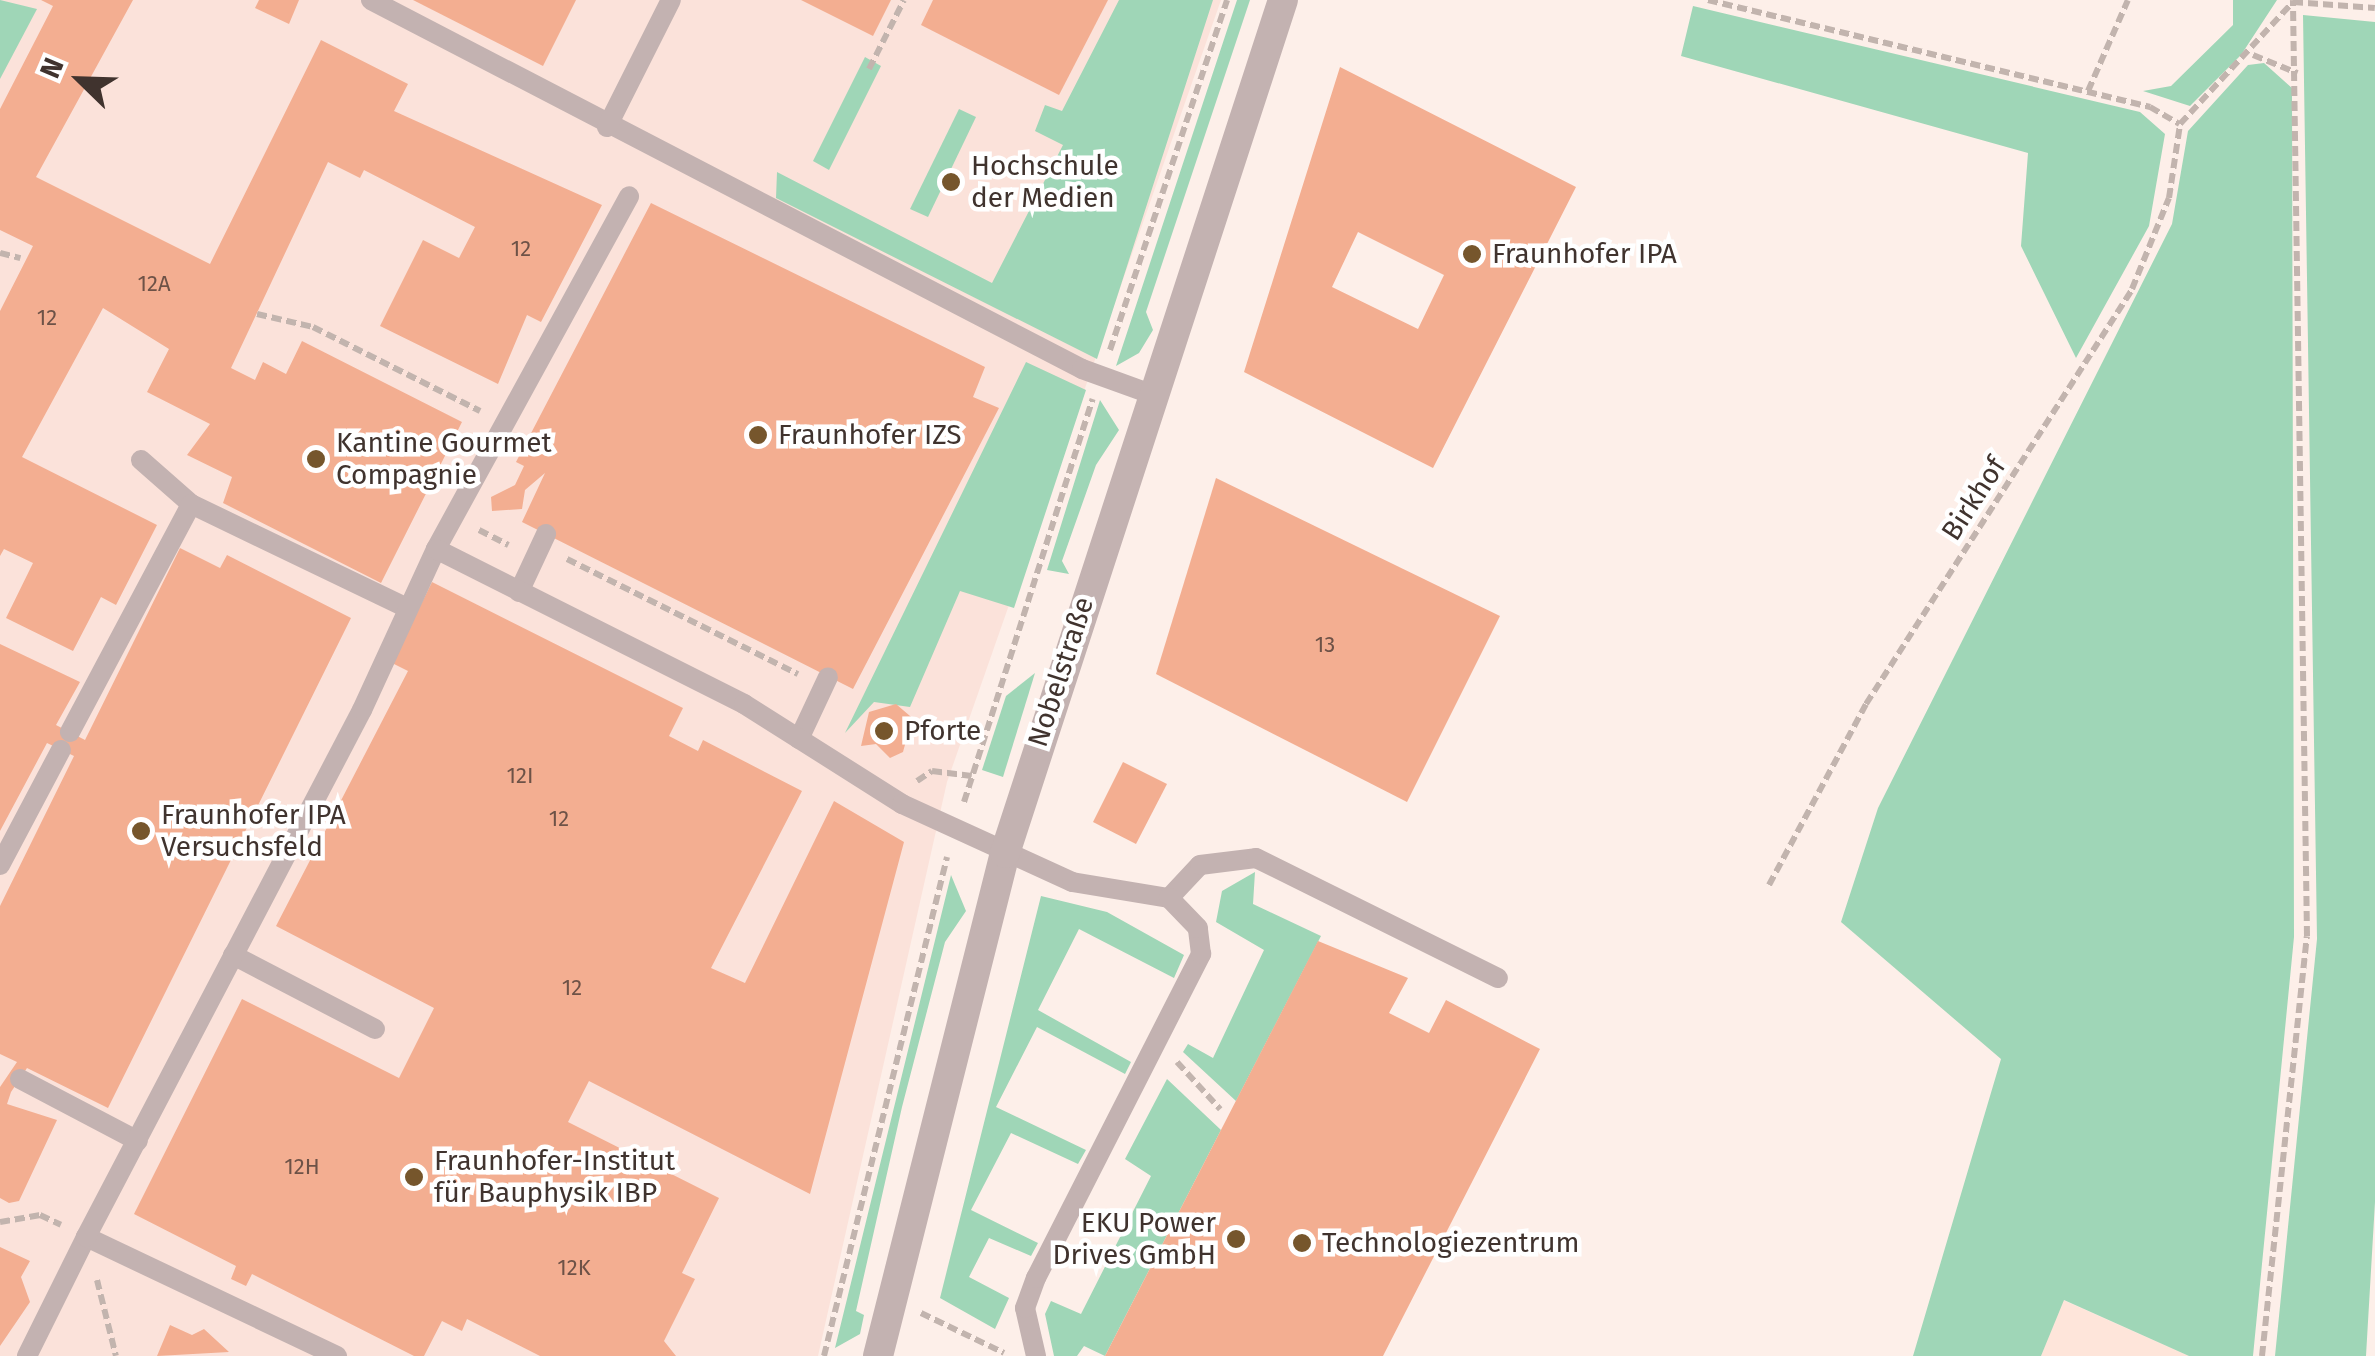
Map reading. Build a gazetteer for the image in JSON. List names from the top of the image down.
{
  "streets": {
    "street": ["Nobelstraße"],
    "path": ["Birkhof"]
  },
  "places": [
    "Hochschule der Medien",
    "Fraunhofer IPA",
    "Fraunhofer IZS",
    "Kantine Gourmet Compagnie",
    "Pforte",
    "Fraunhofer IPA Versuchsfeld",
    "Fraunhofer-Institut für Bauphysik IBP",
    "EKU Power Drives GmbH",
    "Technologiezentrum"
  ],
  "house_numbers": [
    "12",
    "12A",
    "12",
    "13",
    "12I",
    "12",
    "12",
    "12H",
    "12K"
  ],
  "north": "top left"
}
